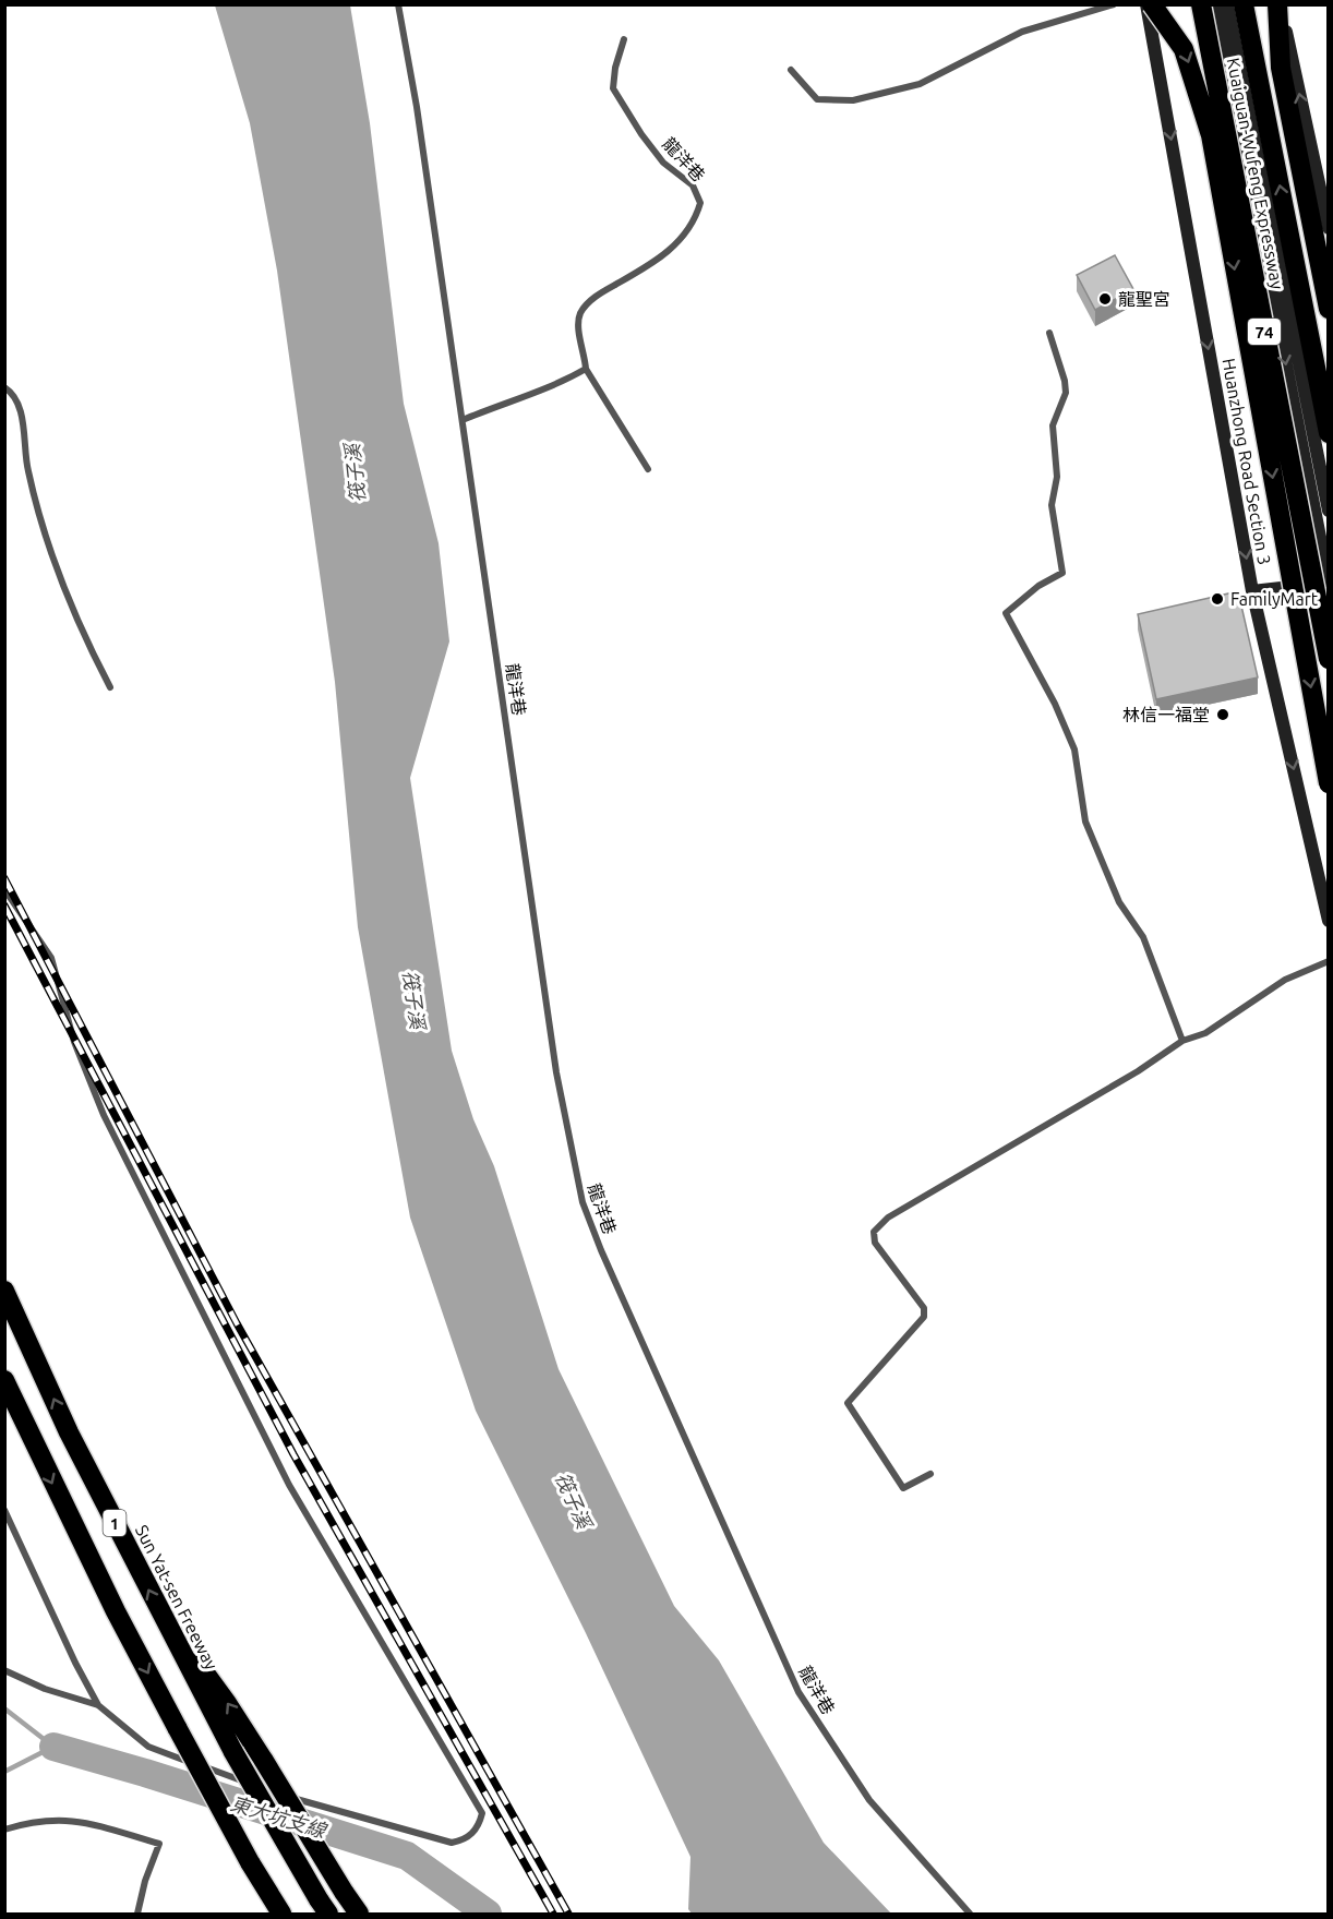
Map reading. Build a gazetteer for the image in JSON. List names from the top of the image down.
{
  "streets": {
    "highway": [
      "Kuaiguan-Wufeng Expressway",
      "74",
      "1",
      "Sun Yat-sen Freeway"
    ],
    "street": ["Huanzhong Road Section 3"],
    "lane": ["龍洋巷"]
  },
  "water": ["筏子溪", "東大坑支線"],
  "places": ["龍聖宮", "FamilyMart", "林信一福堂"]
}
